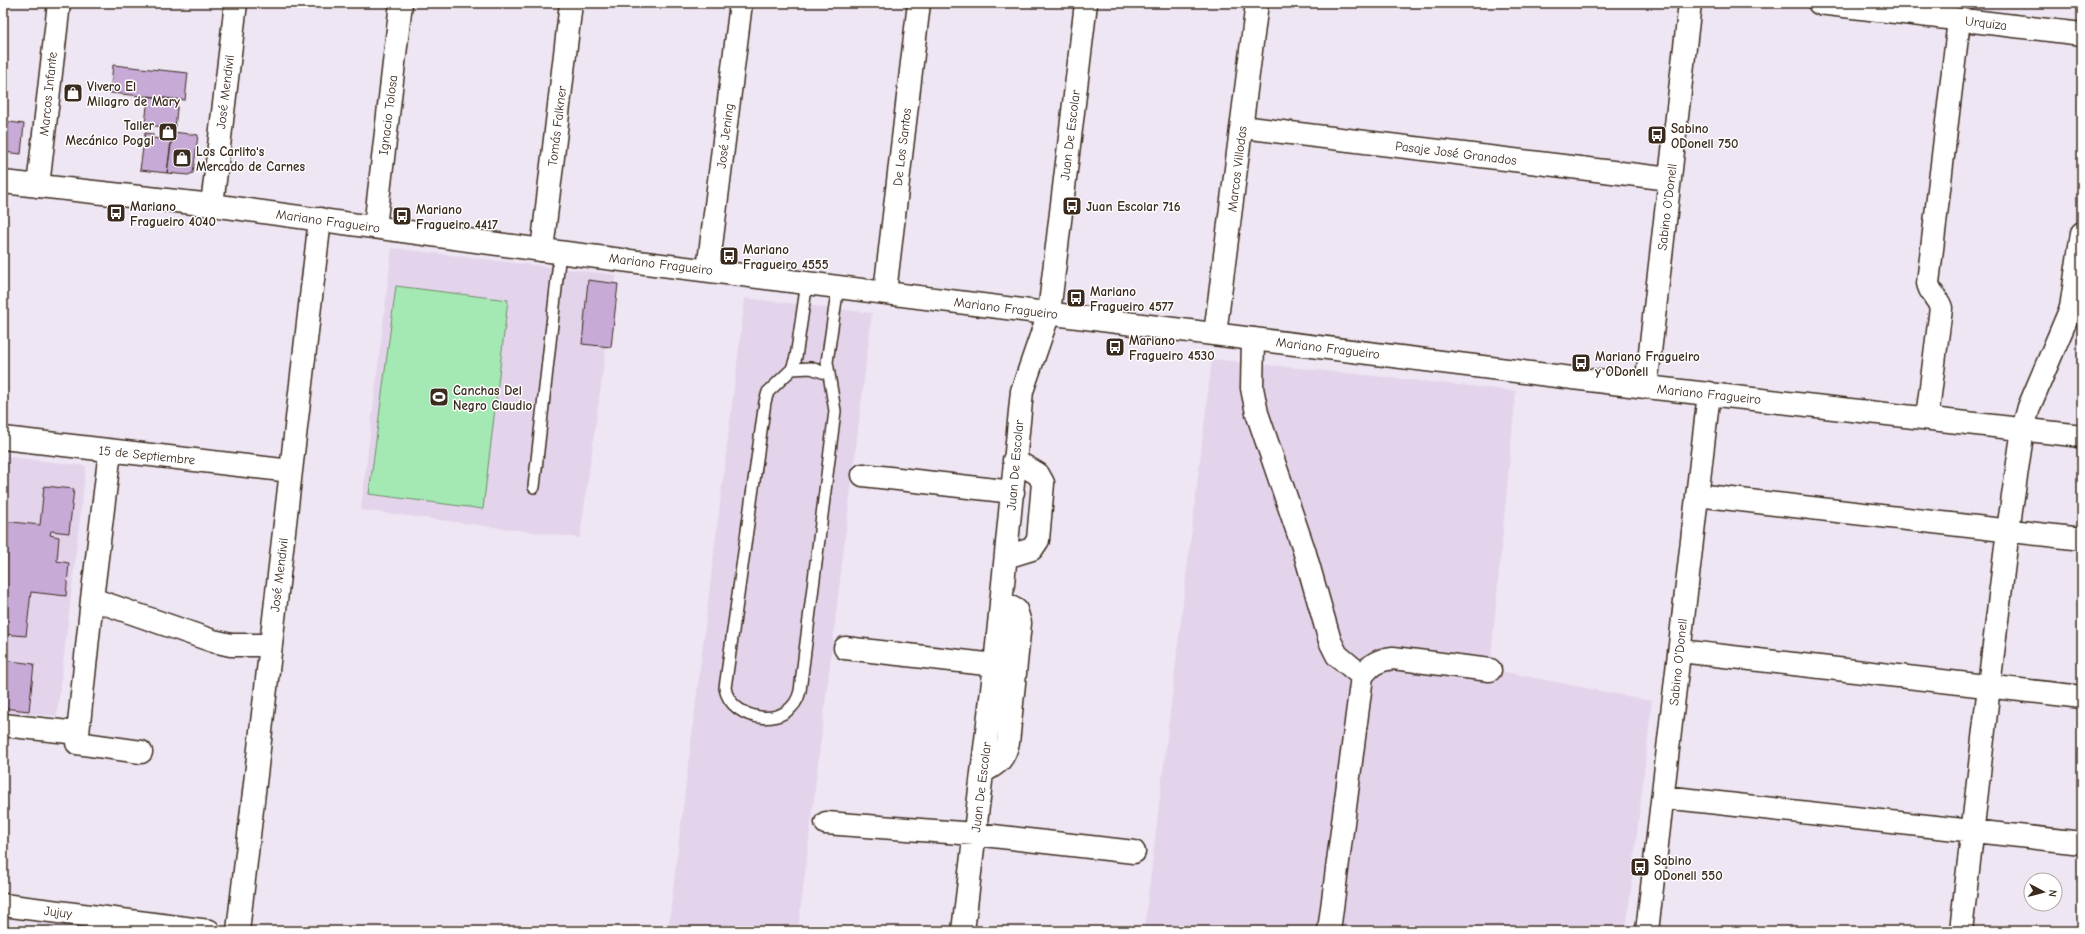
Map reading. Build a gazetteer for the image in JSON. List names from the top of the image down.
{
  "streets": {
    "street": [
      "Urquiza",
      "José Mendivil",
      "Marcos Infante",
      "Ignacio Tolosa",
      "Tomás Falkner",
      "Juan De Escolar",
      "José Jening",
      "De Los Santos",
      "Pasaje José Granados",
      "Marcos Villodas",
      "Sabino O'Donell",
      "Mariano Fragueiro",
      "15 de Septiembre",
      "Jujuy"
    ]
  },
  "crossings": [
    ["José Mendivil", "Mariano Fragueiro"],
    ["José Mendivil", "15 de Septiembre"],
    ["Marcos Infante", "Mariano Fragueiro"],
    ["Ignacio Tolosa", "Mariano Fragueiro"],
    ["Tomás Falkner", "Mariano Fragueiro"],
    ["Juan De Escolar", "Mariano Fragueiro"],
    ["José Jening", "Mariano Fragueiro"],
    ["De Los Santos", "Mariano Fragueiro"],
    ["Pasaje José Granados", "Marcos Villodas"],
    ["Pasaje José Granados", "Sabino O'Donell"],
    ["Marcos Villodas", "Mariano Fragueiro"],
    ["Sabino O'Donell", "Mariano Fragueiro"]
  ],
  "places": {
    "shop": ["Vivero El Milagro de Mary", "Taller Mecánico Poggi", "Los Carlito's Mercado de Carnes"],
    "bus stop": [
      "Sabino ODonell 750",
      "Juan Escolar 716",
      "Mariano Fragueiro 4040",
      "Mariano Fragueiro 4417",
      "Mariano Fragueiro 4555",
      "Mariano Fragueiro 4577",
      "Mariano Fragueiro 4530",
      "Mariano Fragueiro y ODonell",
      "Sabino ODonell 550"
    ],
    "sports": ["Canchas Del Negro Claudio"]
  },
  "north": "right"
}
